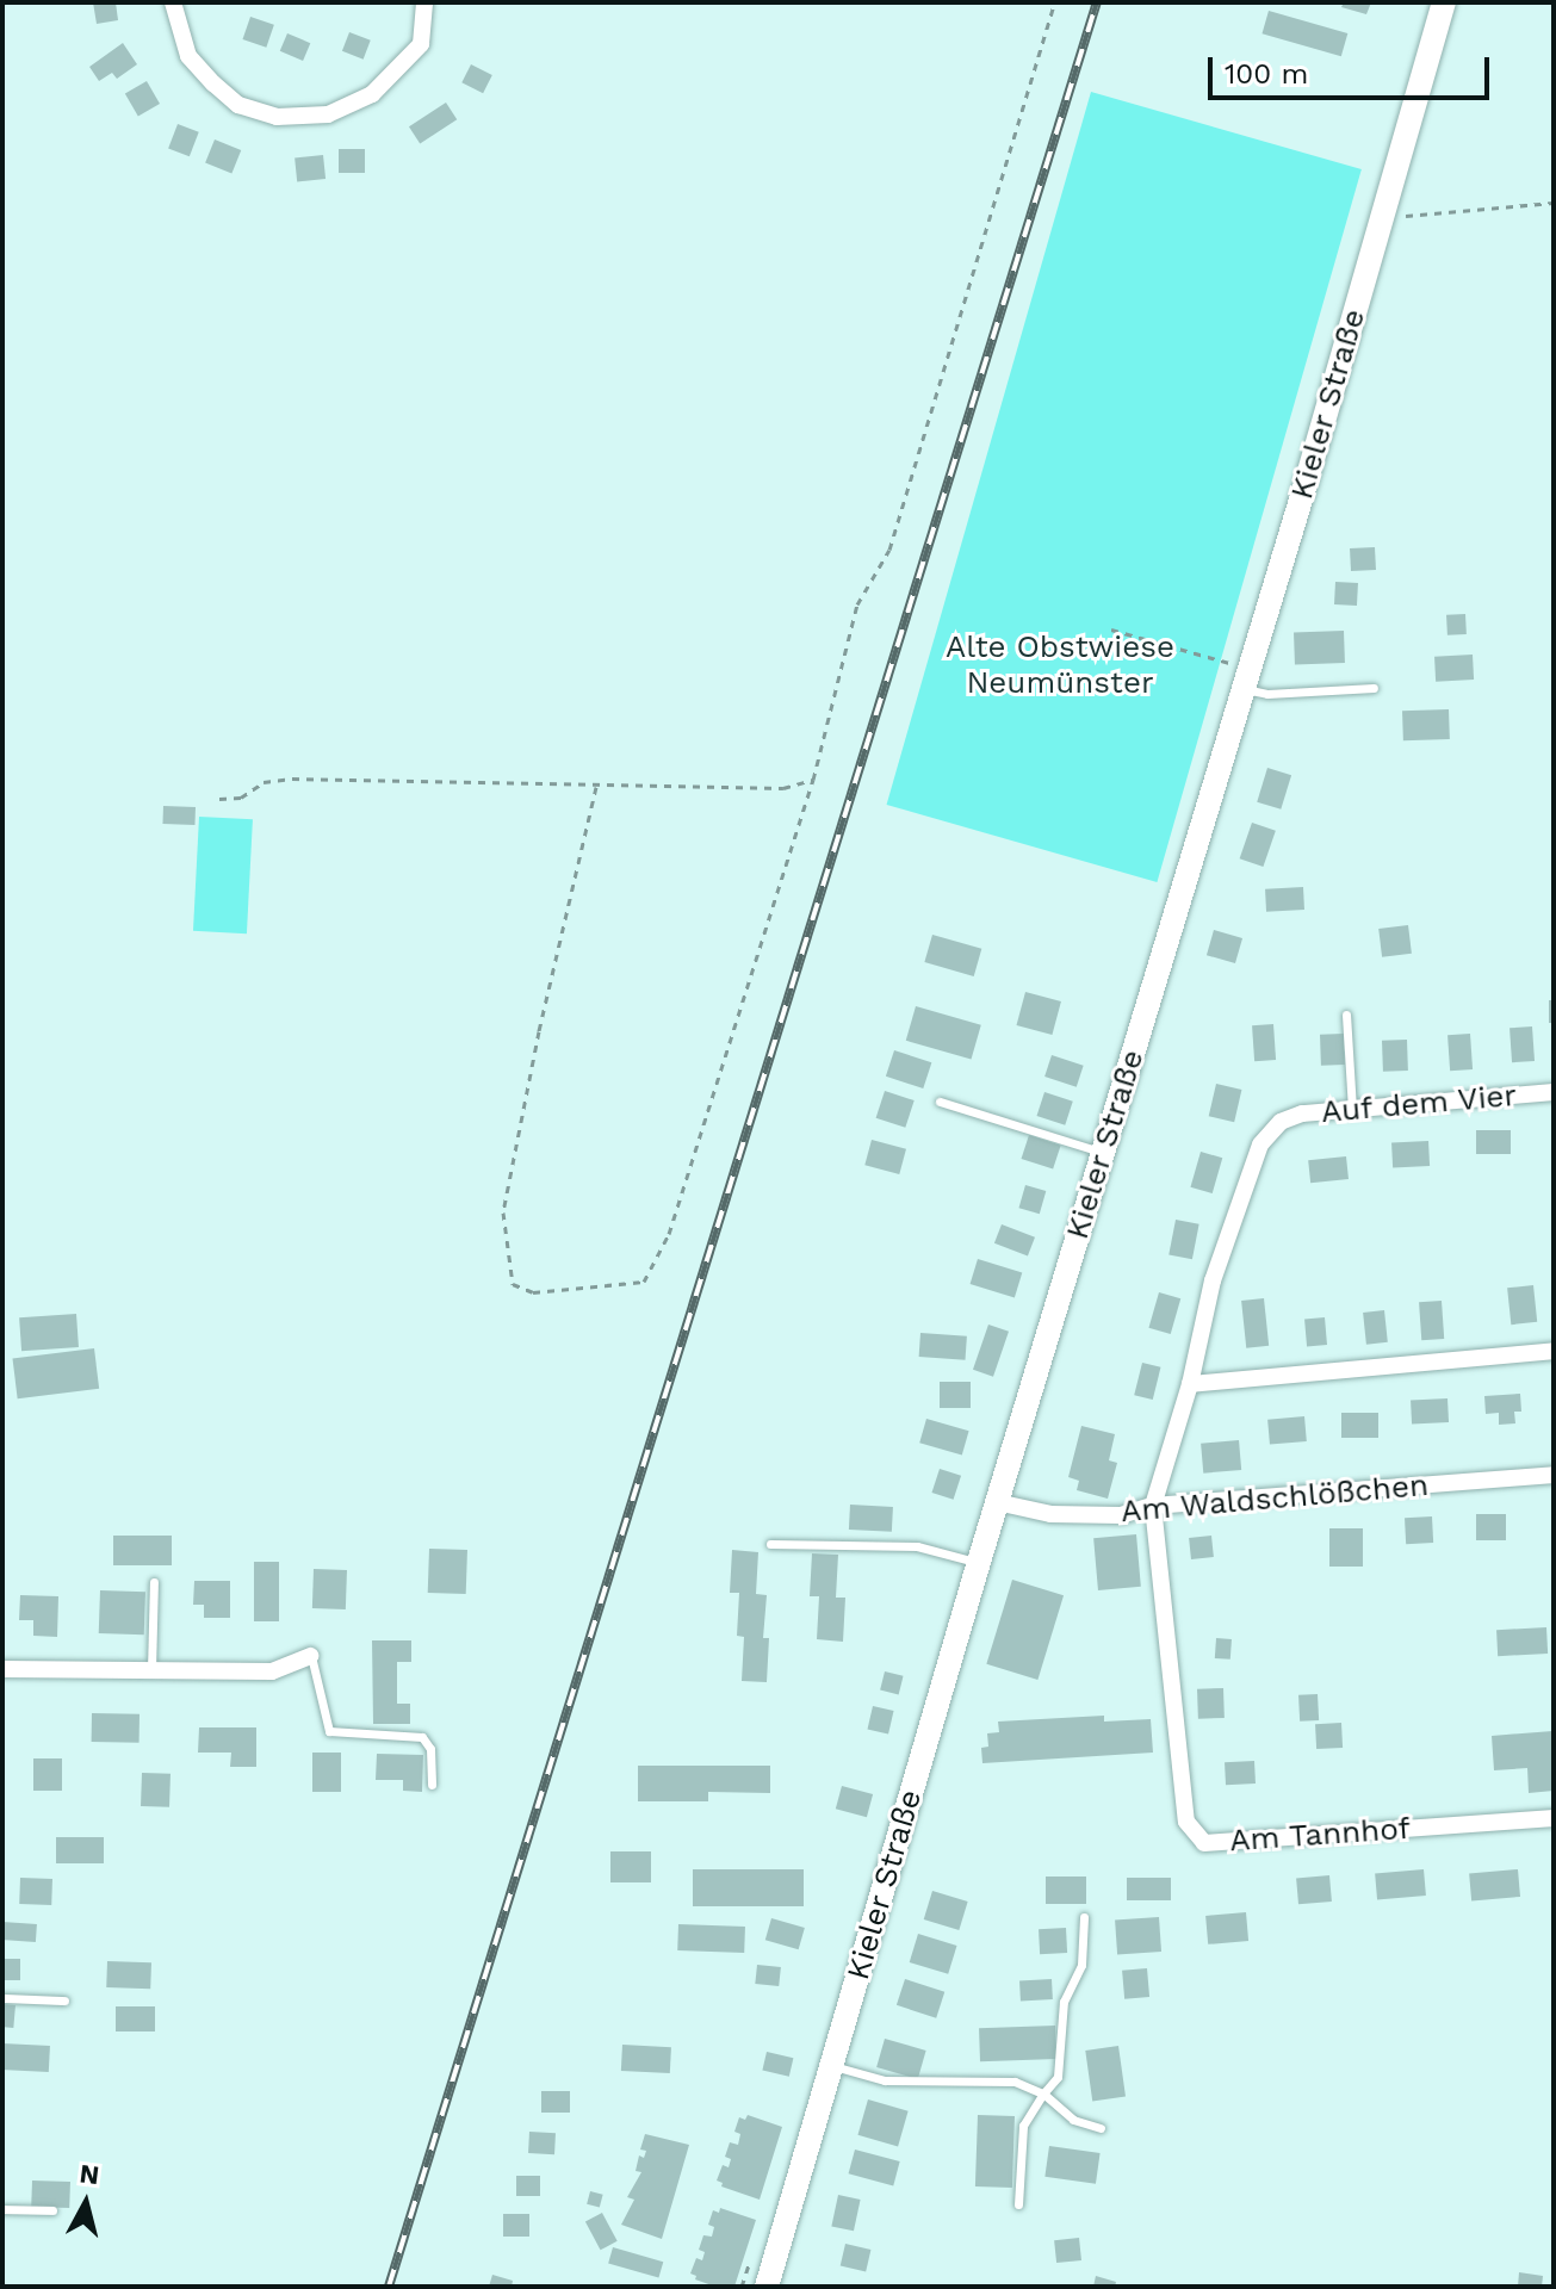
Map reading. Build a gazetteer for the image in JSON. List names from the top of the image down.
{
  "streets": {
    "main road": ["Kieler Straße"],
    "street": ["Auf dem Vier", "Am Waldschlößchen", "Am Tannhof"]
  },
  "crossings": [
    ["Kieler Straße", "Am Waldschlößchen"],
    ["Auf dem Vier", "Am Waldschlößchen"],
    ["Auf dem Vier", "Am Tannhof"],
    ["Am Waldschlößchen", "Am Tannhof"]
  ],
  "parks": ["Alte Obstwiese Neumünster"],
  "scale_bar": "100 m",
  "north": "top"
}
